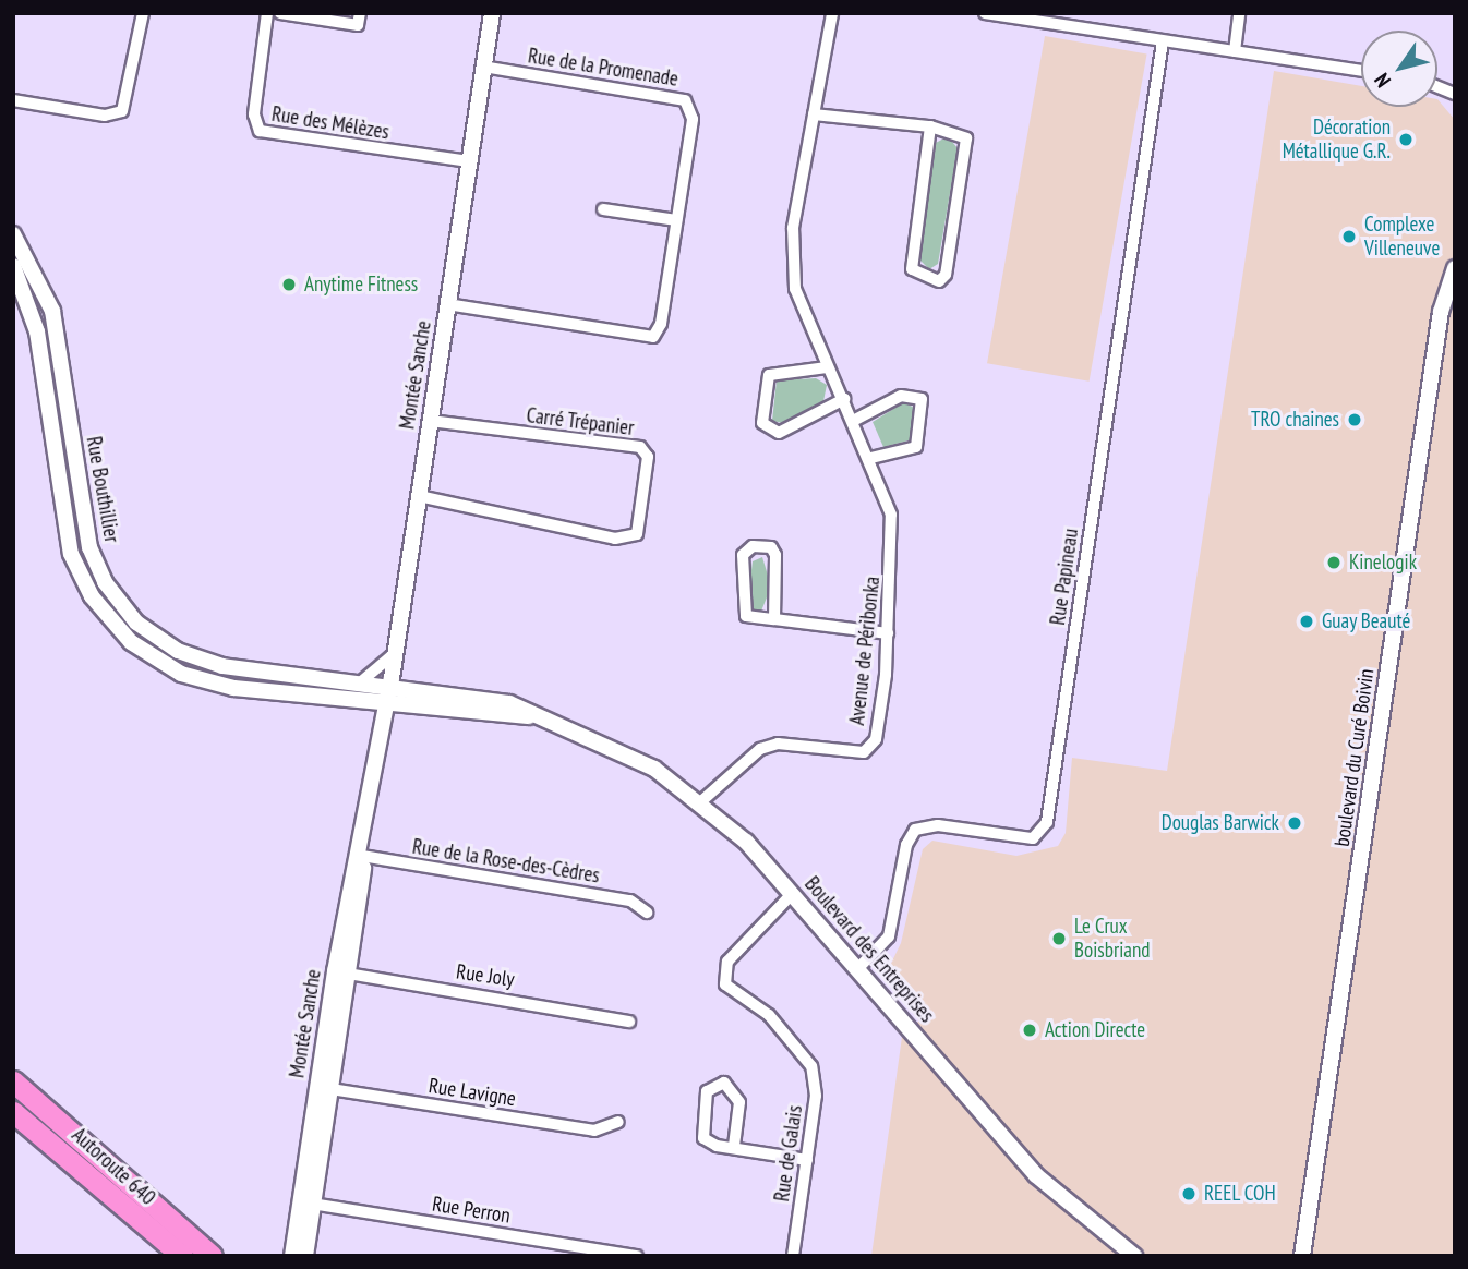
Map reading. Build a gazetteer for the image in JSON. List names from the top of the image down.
{
  "streets": {
    "highway": ["Autoroute 640"],
    "street": [
      "Rue de la Promenade",
      "Rue des Mélèzes",
      "Montée Sanche",
      "Carré Trépanier",
      "Rue Bouthillier",
      "Rue Papineau",
      "Avenue de Péribonka",
      "boulevard du Curé Boivin",
      "Rue de la Rose-des-Cèdres",
      "Boulevard des Entreprises",
      "Rue Joly",
      "Rue Lavigne",
      "Rue de Galais",
      "Rue Perron"
    ]
  },
  "crossings": [
    ["Rue de la Promenade", "Montée Sanche"],
    ["Rue des Mélèzes", "Montée Sanche"],
    ["Montée Sanche", "Carré Trépanier"],
    ["Montée Sanche", "Rue Bouthillier"],
    ["Montée Sanche", "Rue de la Rose-des-Cèdres"],
    ["Montée Sanche", "Boulevard des Entreprises"],
    ["Montée Sanche", "Rue Joly"],
    ["Montée Sanche", "Rue Lavigne"],
    ["Montée Sanche", "Rue Perron"],
    ["Rue Bouthillier", "Boulevard des Entreprises"],
    ["Rue Papineau", "Boulevard des Entreprises"],
    ["Avenue de Péribonka", "Boulevard des Entreprises"],
    ["Boulevard des Entreprises", "Rue de Galais"]
  ],
  "places": [
    "Décoration Métallique G.R.",
    "Complexe Villeneuve",
    "Anytime Fitness",
    "TRO chaines",
    "Kinelogik",
    "Guay Beauté",
    "Douglas Barwick",
    "Le Crux Boisbriand",
    "Action Directe",
    "REEL COH"
  ],
  "north": "bottom left"
}
